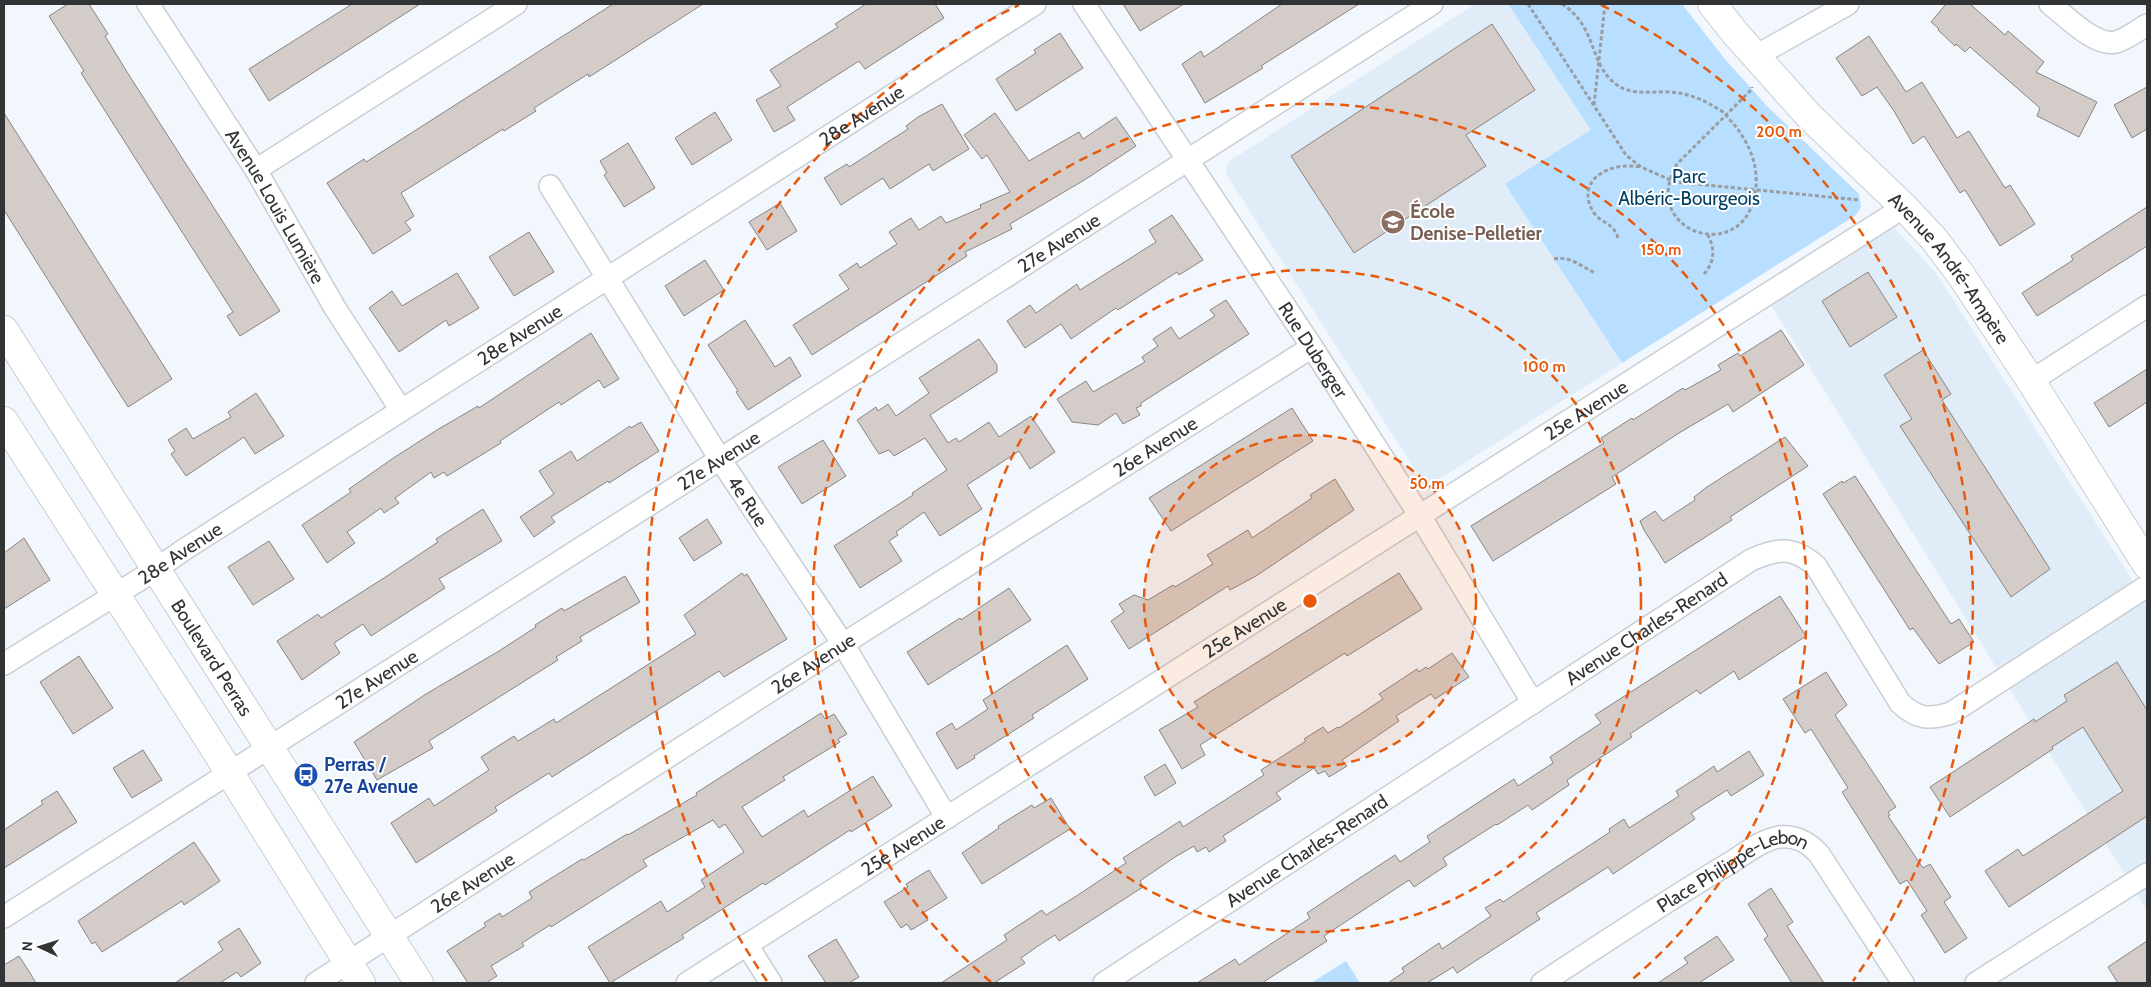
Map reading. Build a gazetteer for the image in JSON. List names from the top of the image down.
{
  "streets": {
    "main road": ["Avenue André-Ampère", "Boulevard Perras"],
    "street": [
      "28e Avenue",
      "Avenue Louis Lumière",
      "27e Avenue",
      "Rue Duberger",
      "25e Avenue",
      "26e Avenue",
      "4e Rue",
      "Avenue Charles-Renard",
      "Place Philippe-Lebon"
    ]
  },
  "crossings": [
    ["28e Avenue", "Avenue Louis Lumière"],
    ["28e Avenue", "4e Rue"],
    ["28e Avenue", "Boulevard Perras"],
    ["27e Avenue", "Rue Duberger"],
    ["27e Avenue", "4e Rue"],
    ["27e Avenue", "Boulevard Perras"],
    ["Avenue André-Ampère", "25e Avenue"],
    ["Rue Duberger", "25e Avenue"],
    ["Rue Duberger", "26e Avenue"],
    ["Rue Duberger", "Avenue Charles-Renard"],
    ["25e Avenue", "4e Rue"],
    ["26e Avenue", "4e Rue"],
    ["26e Avenue", "Boulevard Perras"]
  ],
  "parks": ["Parc Albéric-Bourgeois"],
  "places": {
    "school or university": ["École Denise-Pelletier"],
    "bus stop": ["Perras / 27e Avenue"]
  },
  "north": "left",
  "rings": [
    "200 m",
    "150 m",
    "100 m",
    "50 m"
  ]
}
